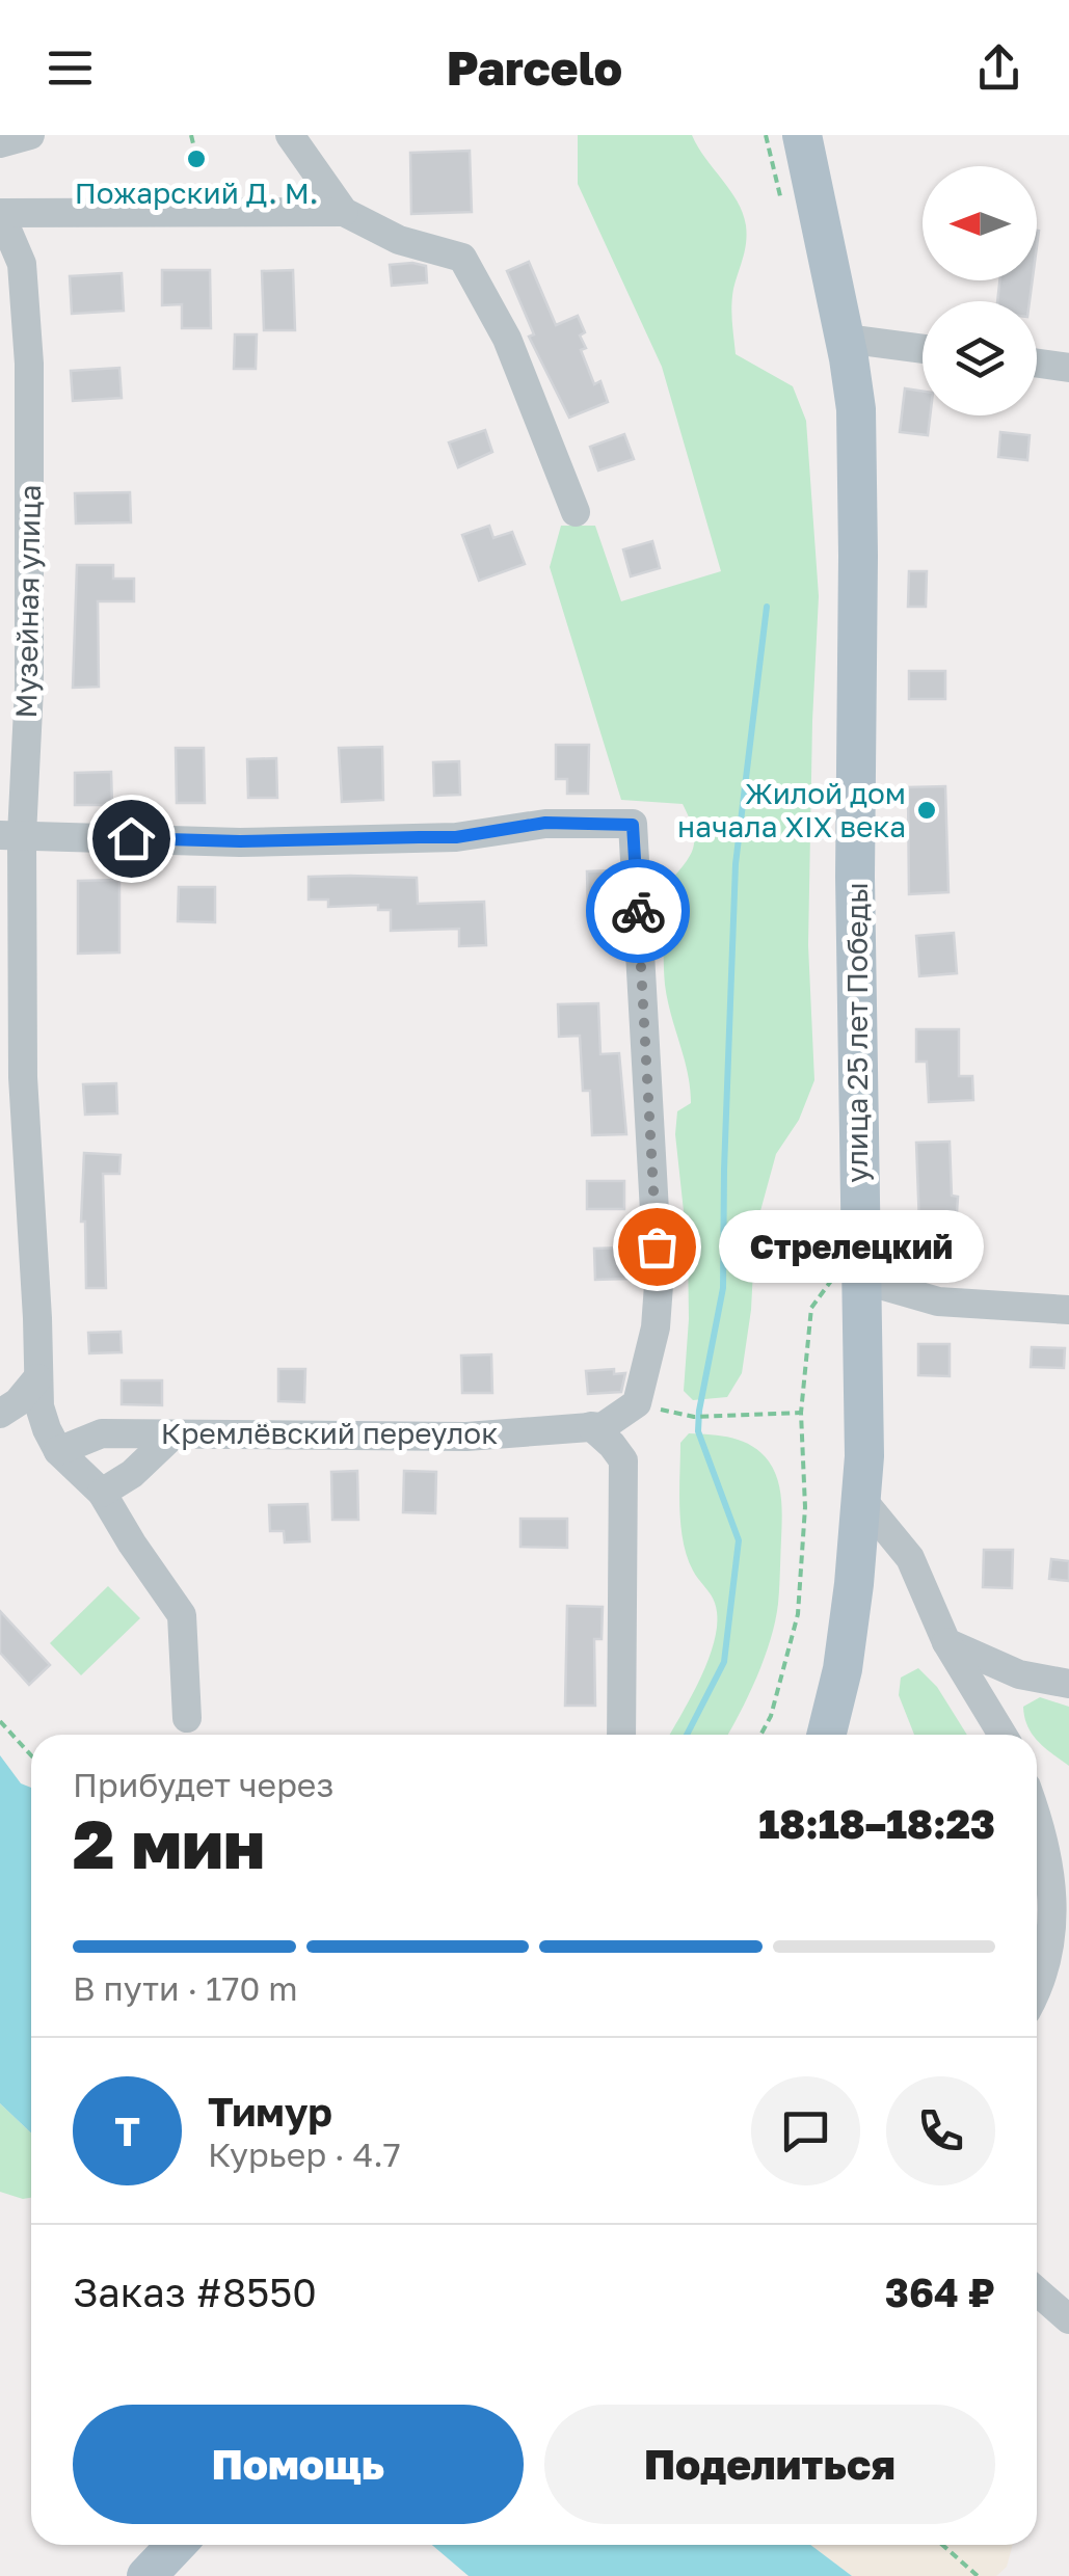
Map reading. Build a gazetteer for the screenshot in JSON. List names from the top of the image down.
{
  "streets": {
    "main road": ["улица 25 лет Победы"],
    "street": ["Музейная улица", "Кремлёвский переулок"]
  },
  "crossings": [
    ["Музейная улица", "Кремлёвский переулок"]
  ],
  "places": ["Пожарский Д. М.", "Жилой дом начала XIX века", "Стрелецкий"],
  "north": "left",
  "page": {
    "header": "Parcelo",
    "bubble": "Стрелецкий",
    "heading": ["2 мин", "Прибудет через", "18:18–18:23"],
    "panel": [
      "Тимур",
      "Курьер · 4.7",
      "Заказ #8550",
      "364 ₽"
    ],
    "bar": "В пути · 170 m",
    "round": "Т",
    "buttons": ["Помощь", "Поделиться"]
  }
}
